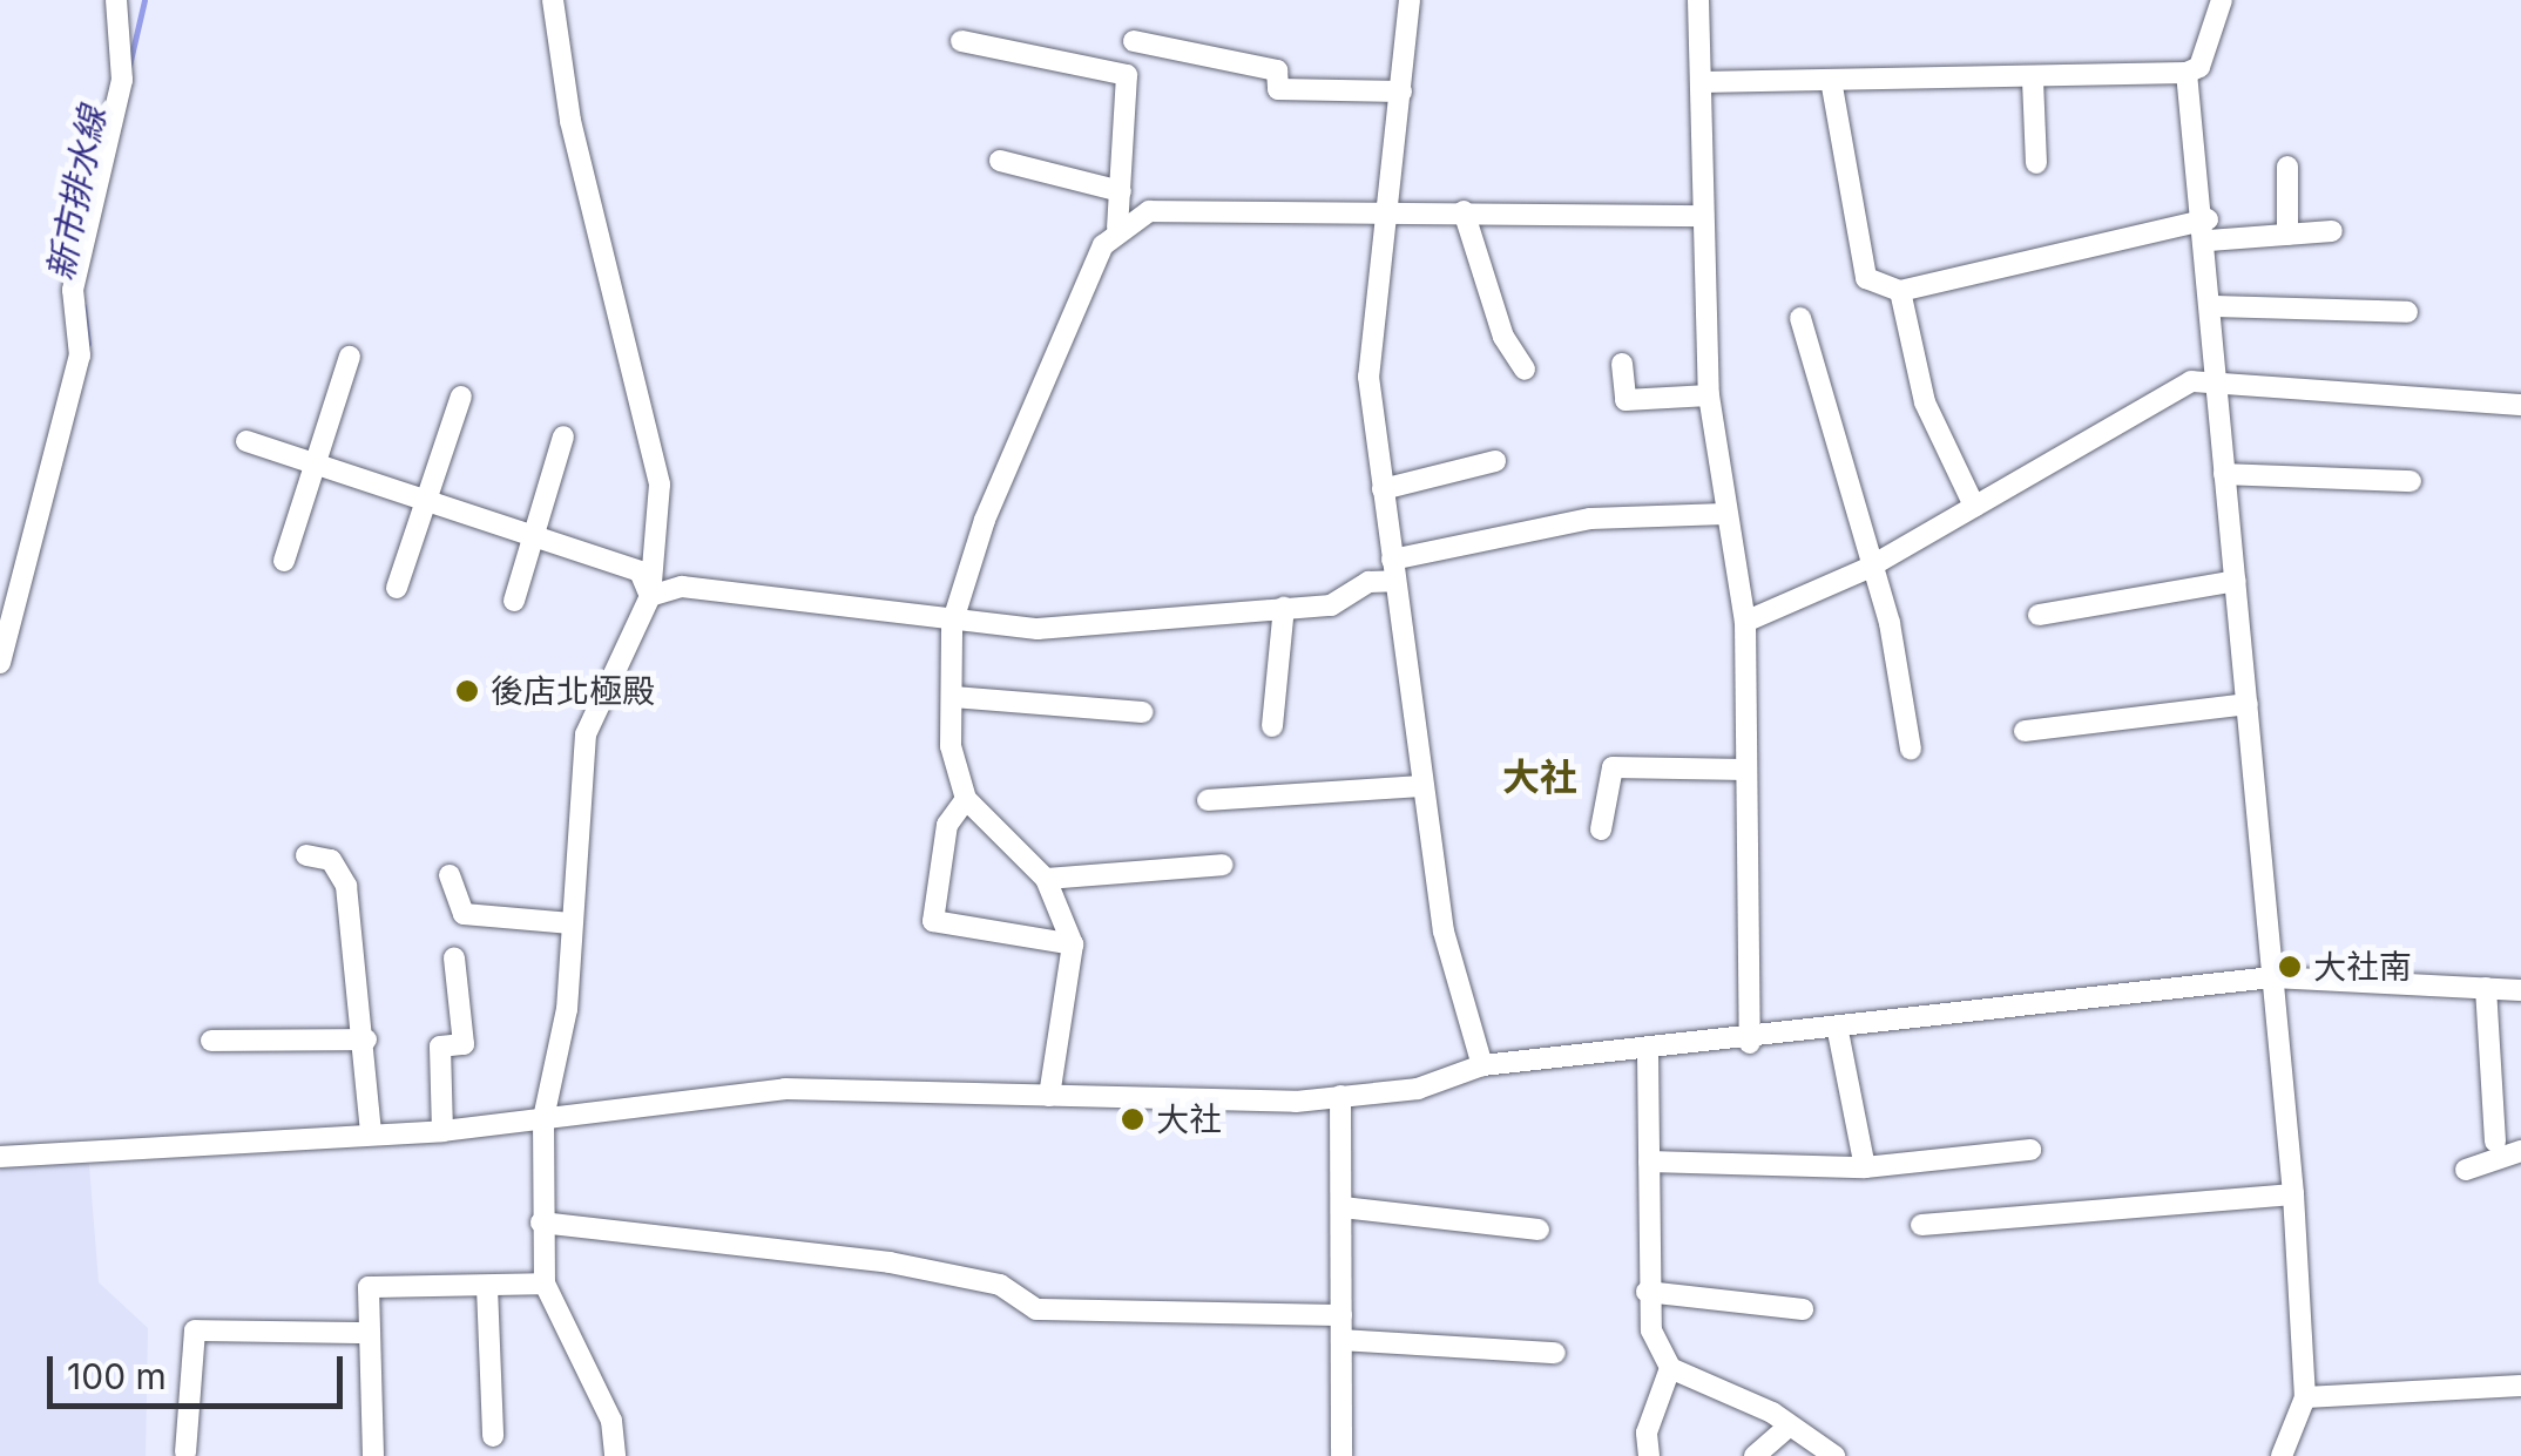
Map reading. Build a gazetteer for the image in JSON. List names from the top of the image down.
{
  "districts": ["大社"],
  "water": ["新市排水線"],
  "places": ["後店北極殿", "大社南", "大社"],
  "scale_bar": "100 m"
}
